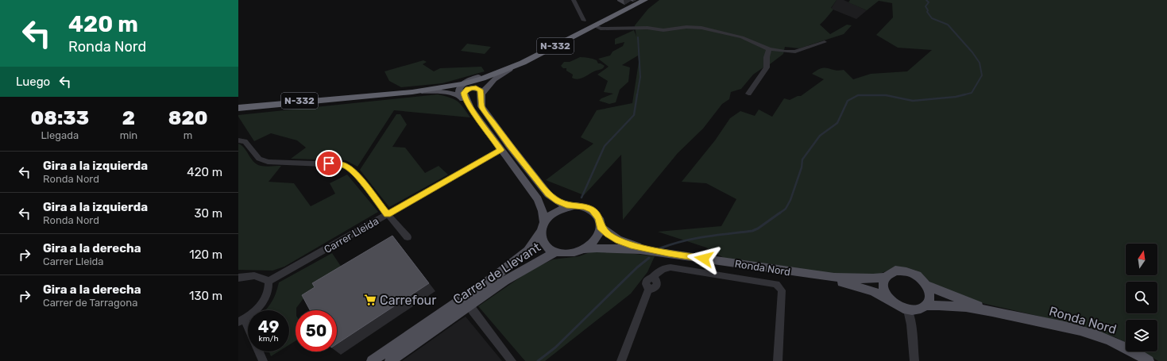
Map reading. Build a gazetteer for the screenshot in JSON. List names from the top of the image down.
{
  "streets": {
    "highway": ["N-332"],
    "main road": ["Ronda Nord", "Carrer de Llevant"],
    "street": ["Carrer Lleida"]
  },
  "crossings": [
    ["Ronda Nord", "Carrer de Llevant"]
  ],
  "places": {
    "supermarket": ["Carrefour"]
  },
  "north": "top",
  "page": {
    "turn": ["420 m", "Ronda Nord"],
    "then": "Luego",
    "eta": [
      "08:33",
      "Llegada",
      "2",
      "min",
      "820",
      "m"
    ],
    "list": [
      {
        "name": "Gira a la izquierda",
        "note": "Ronda Nord",
        "value": "420 m"
      },
      {
        "name": "Gira a la izquierda",
        "note": "Ronda Nord",
        "value": "30 m"
      },
      {
        "name": "Gira a la derecha",
        "note": "Carrer Lleida",
        "value": "120 m"
      },
      {
        "name": "Gira a la derecha",
        "note": "Carrer de Tarragona",
        "value": "130 m"
      }
    ],
    "speed": "49 km/h",
    "limit": "50"
  }
}
